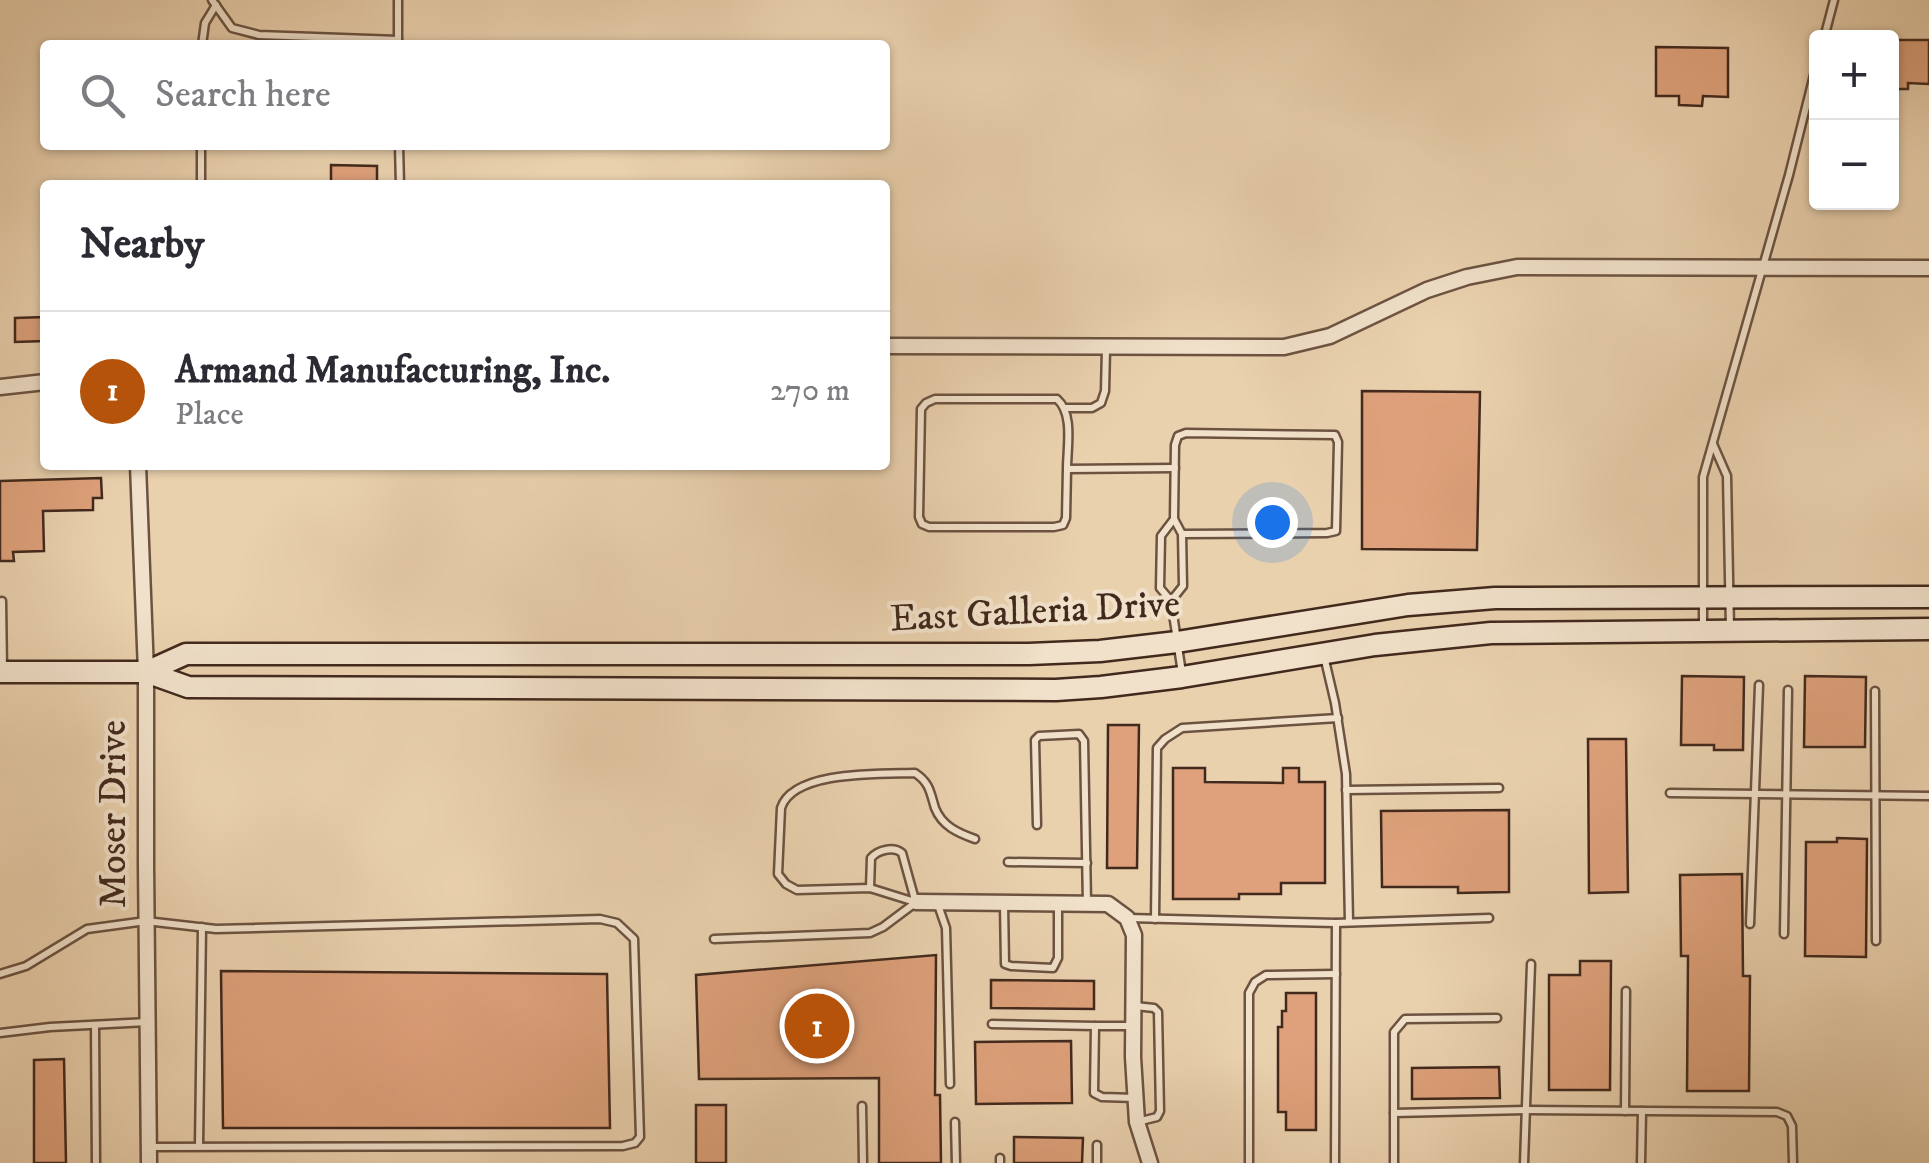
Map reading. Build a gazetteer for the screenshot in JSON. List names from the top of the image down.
{
  "streets": {
    "main road": ["East Galleria Drive"],
    "street": ["Moser Drive"]
  },
  "crossings": [
    ["East Galleria Drive", "Moser Drive"]
  ],
  "page": {
    "map_buttons": ["+", "−"],
    "search": "Search here",
    "heading": "Nearby",
    "list": [
      {
        "mark": "1",
        "name": "Armand Manufacturing, Inc.",
        "note": "Place",
        "value": "270 m"
      }
    ],
    "pins": "1"
  }
}
